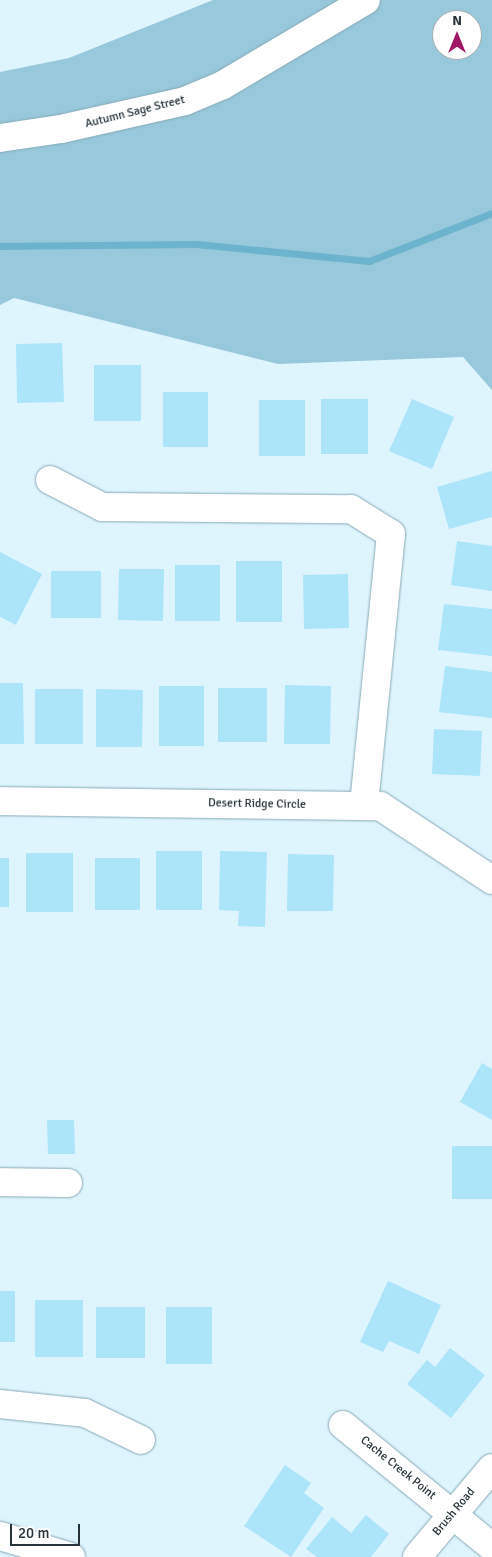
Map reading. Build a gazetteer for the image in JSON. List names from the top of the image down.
{
  "streets": {
    "street": [
      "Autumn Sage Street",
      "Desert Ridge Circle",
      "Cache Creek Point",
      "Brush Road"
    ]
  },
  "crossings": [
    ["Cache Creek Point", "Brush Road"]
  ],
  "scale_bar": "20 m",
  "north": "top"
}
